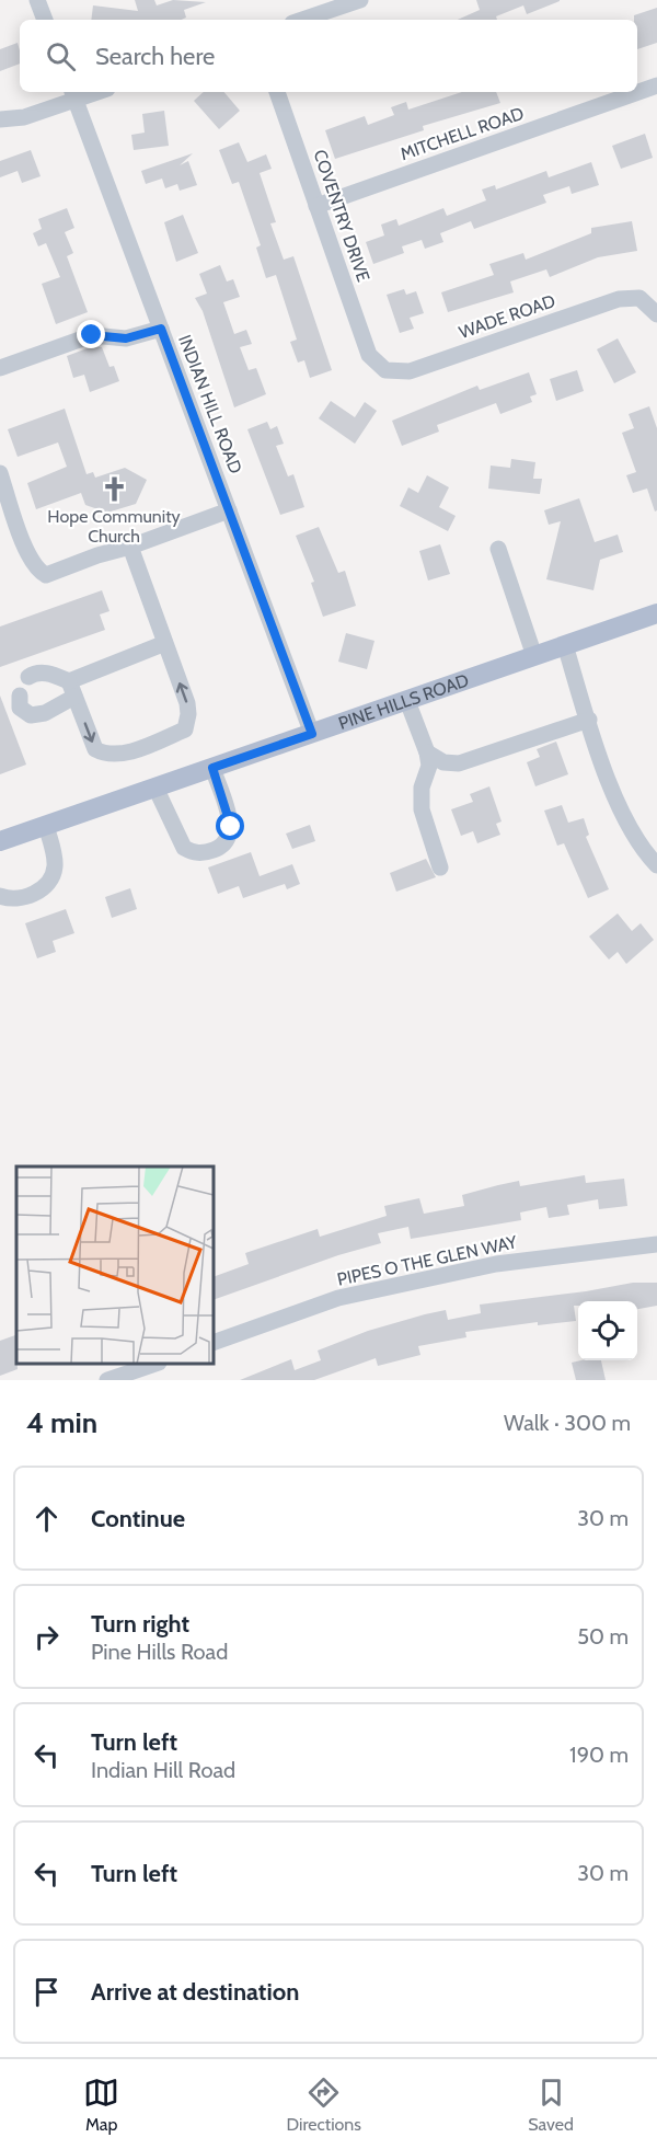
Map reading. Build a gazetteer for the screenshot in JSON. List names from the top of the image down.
{
  "streets": {
    "main road": ["PINE HILLS ROAD"],
    "street": [
      "MITCHELL ROAD",
      "COVENTRY DRIVE",
      "WADE ROAD",
      "INDIAN HILL ROAD",
      "PIPES O THE GLEN WAY"
    ]
  },
  "crossings": [
    ["MITCHELL ROAD", "COVENTRY DRIVE"],
    ["COVENTRY DRIVE", "WADE ROAD"],
    ["INDIAN HILL ROAD", "PINE HILLS ROAD"]
  ],
  "places": {
    "church": ["Hope Community Church"]
  },
  "page": {
    "search": "Search here",
    "heading": ["4 min", "Walk · 300 m"],
    "list": [
      ["Continue", "30 m"],
      ["Turn right", "Pine Hills Road", "50 m"],
      ["Turn left", "Indian Hill Road", "190 m"],
      ["Turn left", "30 m"],
      "Arrive at destination"
    ],
    "nav": ["Map", "Directions", "Saved"]
  }
}
